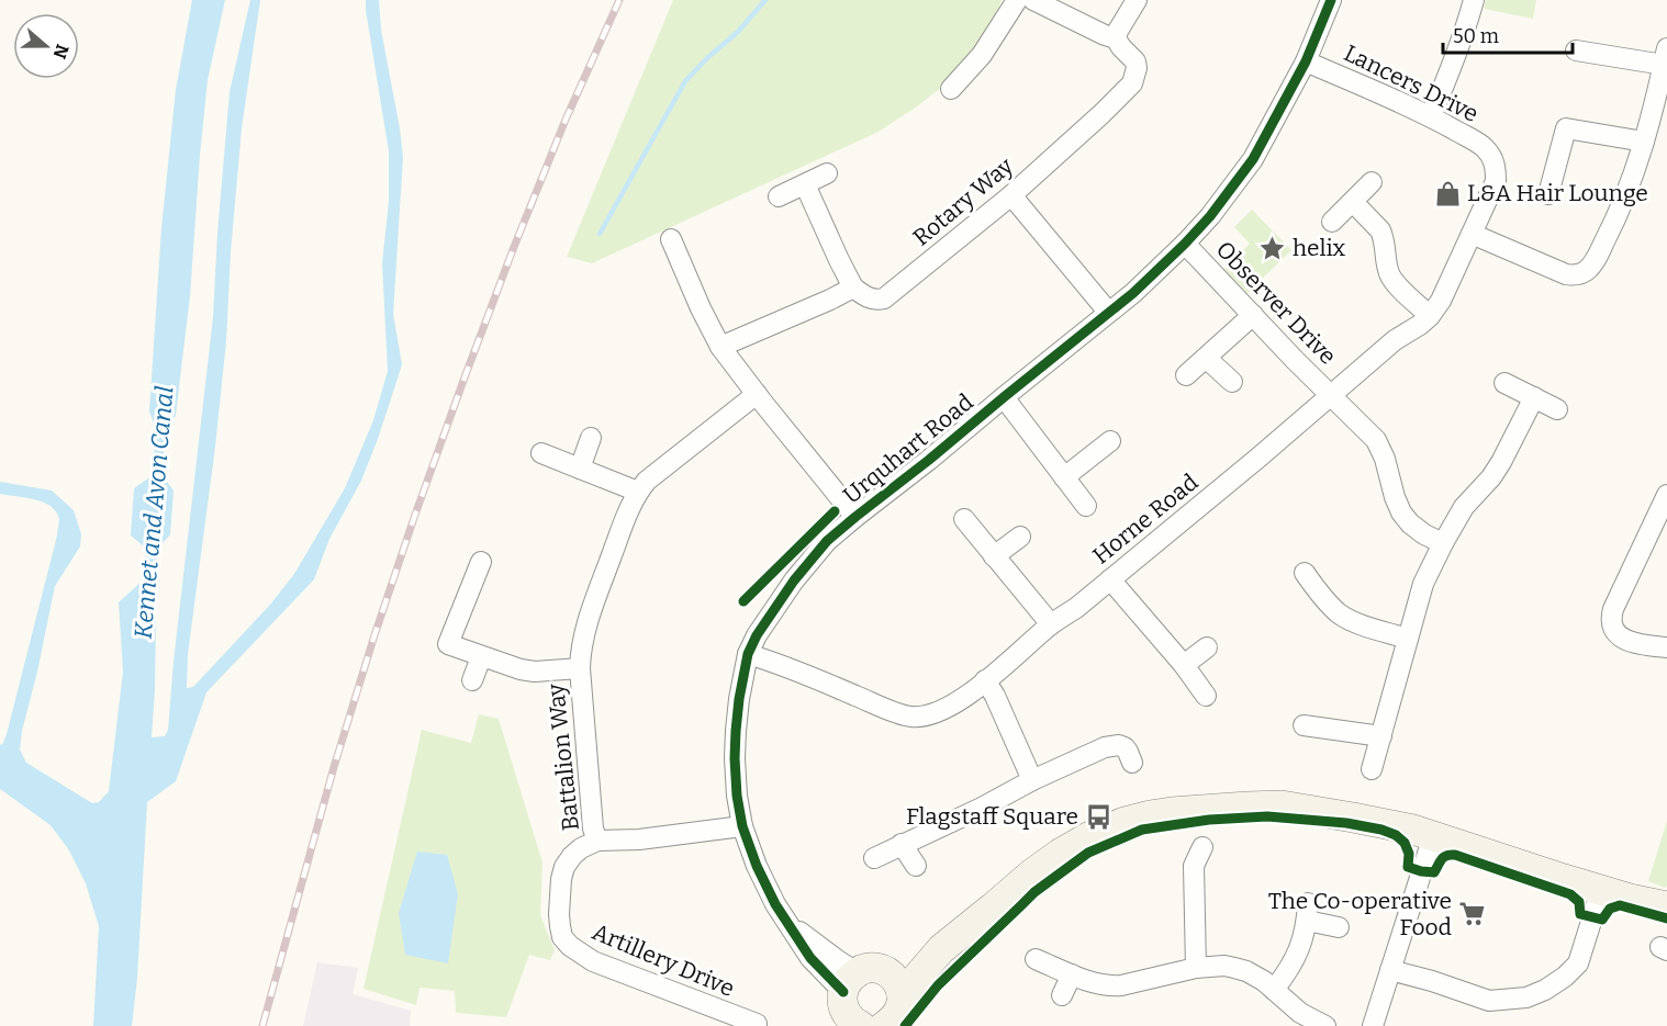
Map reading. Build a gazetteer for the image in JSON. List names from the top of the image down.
{
  "streets": {
    "street": [
      "Lancers Drive",
      "Rotary Way",
      "Observer Drive",
      "Urquhart Road",
      "Horne Road",
      "Battalion Way",
      "Artillery Drive"
    ]
  },
  "crossings": [
    ["Lancers Drive", "Urquhart Road"],
    ["Lancers Drive", "Horne Road"],
    ["Observer Drive", "Urquhart Road"],
    ["Observer Drive", "Horne Road"],
    ["Urquhart Road", "Horne Road"],
    ["Battalion Way", "Artillery Drive"]
  ],
  "water": ["Kennet and Avon Canal"],
  "places": {
    "shop": ["L&A Hair Lounge"],
    "place": ["helix"],
    "bus stop": ["Flagstaff Square"],
    "supermarket": ["The Co-operative Food"]
  },
  "scale_bar": "50 m",
  "north": "right"
}
